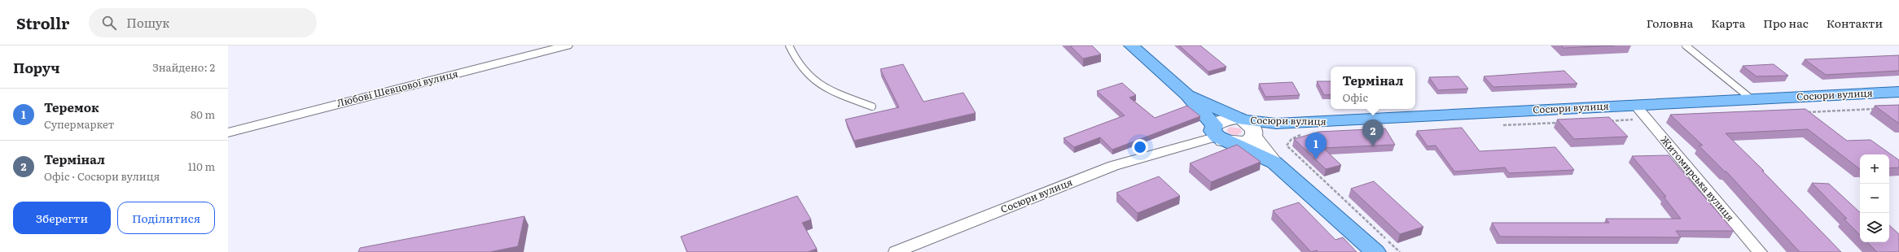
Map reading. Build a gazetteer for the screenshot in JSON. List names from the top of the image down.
{
  "streets": {
    "main road": ["Сосюри вулиця"],
    "street": ["Любові Шевцової вулиця", "Житомирська вулиця"]
  },
  "crossings": [
    ["Сосюри вулиця", "Житомирська вулиця"]
  ],
  "page": {
    "header": "Strollr",
    "search": "Пошук",
    "nav": [
      "Головна",
      "Карта",
      "Про нас",
      "Контакти"
    ],
    "heading": ["Поруч", "Знайдено: 2"],
    "popup": ["Термінал", "Офіс"],
    "list": [
      {
        "mark": "1",
        "name": "Теремок",
        "note": "Супермаркет",
        "value": "80 m"
      },
      {
        "mark": "2",
        "name": "Термінал",
        "note": "Офіс · Сосюри вулиця",
        "value": "110 m"
      }
    ],
    "pins": ["2", "1"],
    "map_buttons": ["+", "−"],
    "buttons": ["Зберегти", "Поділитися"]
  }
}
